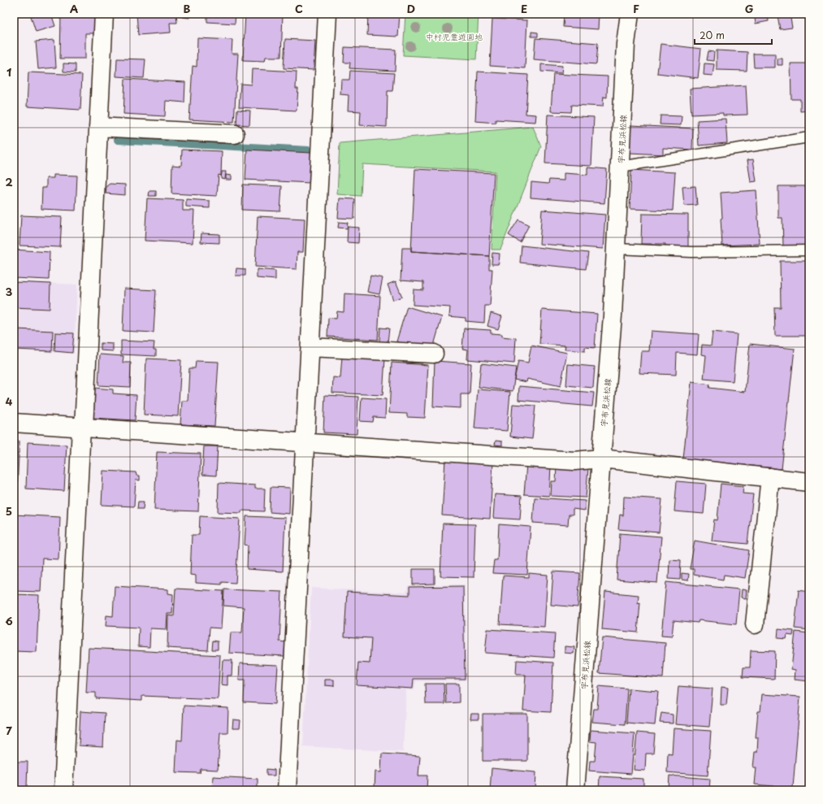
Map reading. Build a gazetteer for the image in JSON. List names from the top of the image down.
{
  "streets": {
    "street": ["宇布見浜松線"]
  },
  "parks": ["中村児童遊園地"],
  "scale_bar": "20 m",
  "grid": {
    "columns": [
      "A",
      "B",
      "C",
      "D",
      "E",
      "F",
      "G"
    ],
    "rows": [
      "1",
      "2",
      "3",
      "4",
      "5",
      "6",
      "7"
    ]
  }
}
